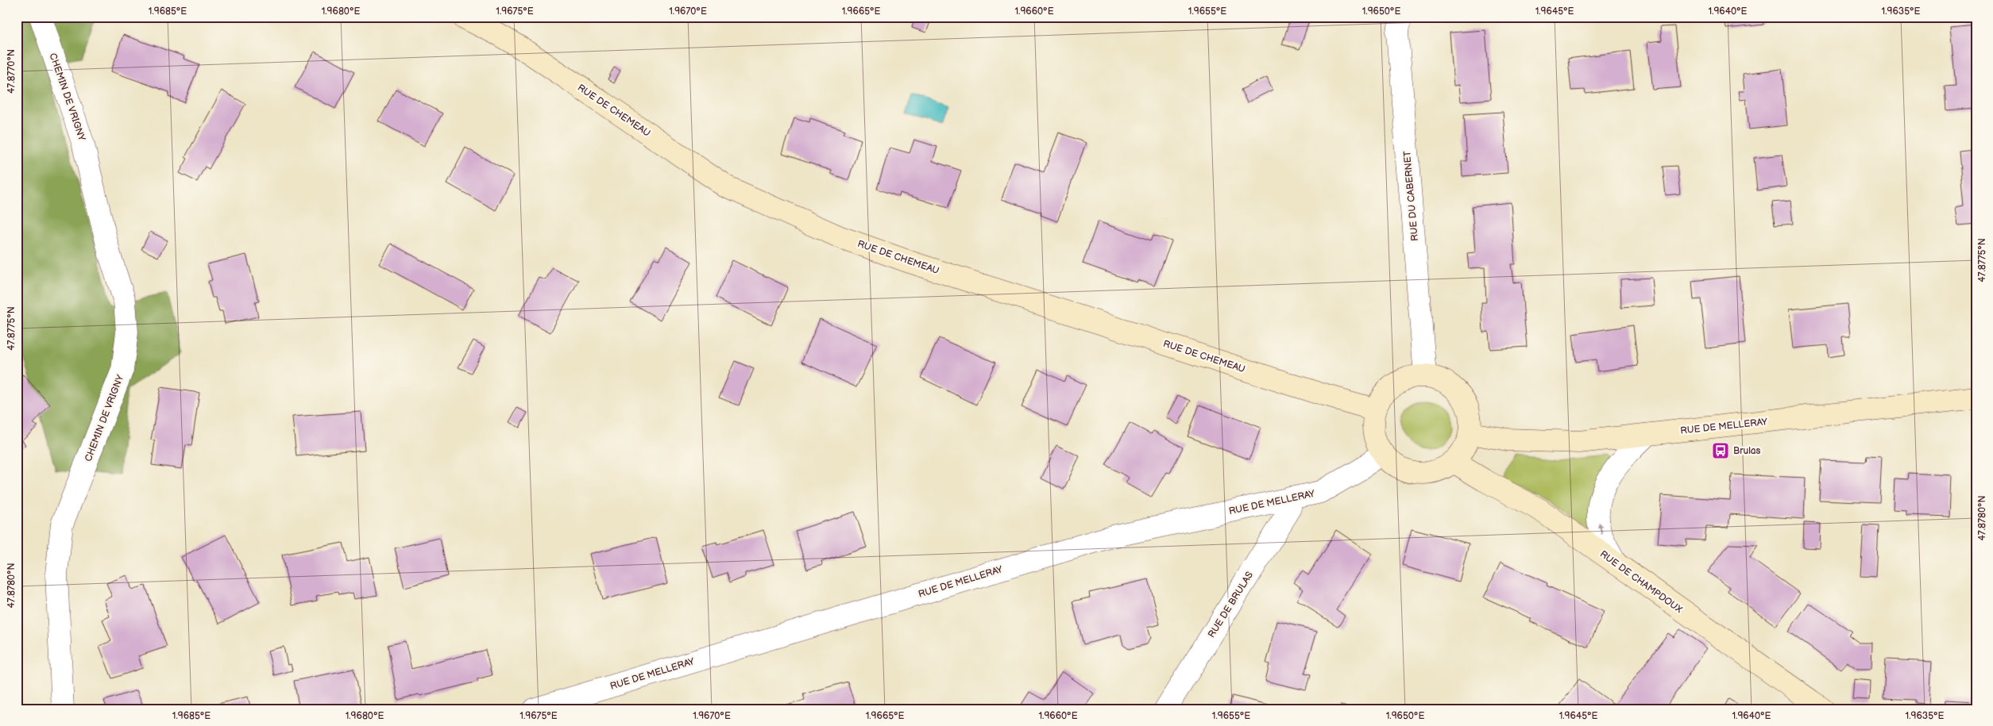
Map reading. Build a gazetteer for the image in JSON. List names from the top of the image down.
{
  "streets": {
    "street": [
      "CHEMIN DE VRIGNY",
      "RUE DE CHEMEAU",
      "RUE DU CABERNET",
      "RUE DE MELLERAY",
      "RUE DE CHAMPDOUX",
      "RUE DE BRULAS"
    ]
  },
  "crossings": [
    ["RUE DE CHEMEAU", "RUE DU CABERNET"],
    ["RUE DE CHEMEAU", "RUE DE MELLERAY"],
    ["RUE DE CHEMEAU", "RUE DE CHAMPDOUX"],
    ["RUE DU CABERNET", "RUE DE MELLERAY"],
    ["RUE DU CABERNET", "RUE DE CHAMPDOUX"],
    ["RUE DE MELLERAY", "RUE DE CHAMPDOUX"],
    ["RUE DE MELLERAY", "RUE DE BRULAS"]
  ],
  "places": {
    "bus stop": ["Brulas"]
  },
  "coordinates": [
    "1.9685°E",
    "1.9680°E",
    "1.9675°E",
    "1.9670°E",
    "1.9665°E",
    "1.9660°E",
    "1.9655°E",
    "1.9650°E",
    "1.9645°E",
    "1.9640°E",
    "1.9635°E",
    "47.8770°N",
    "47.8775°N",
    "47.8780°N"
  ]
}
